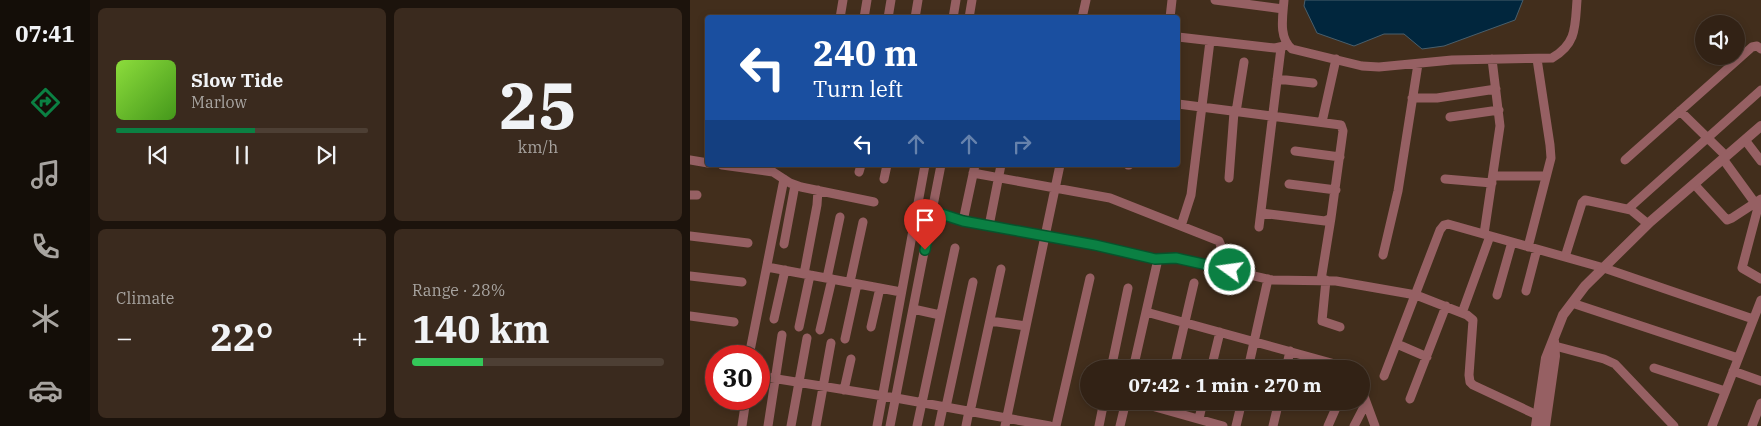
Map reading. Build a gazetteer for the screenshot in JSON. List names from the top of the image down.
{
  "page": {
    "tabs": "07:41",
    "tile": [
      ["25", "km/h"],
      "Climate",
      ["Range · 28%", "140 km"]
    ],
    "turn": ["240 m", "Turn left"],
    "song": ["Slow Tide", "Marlow"],
    "heat": ["−", "22°", "+"],
    "limit": "30",
    "trip": "07:42 · 1 min · 270 m"
  }
}
